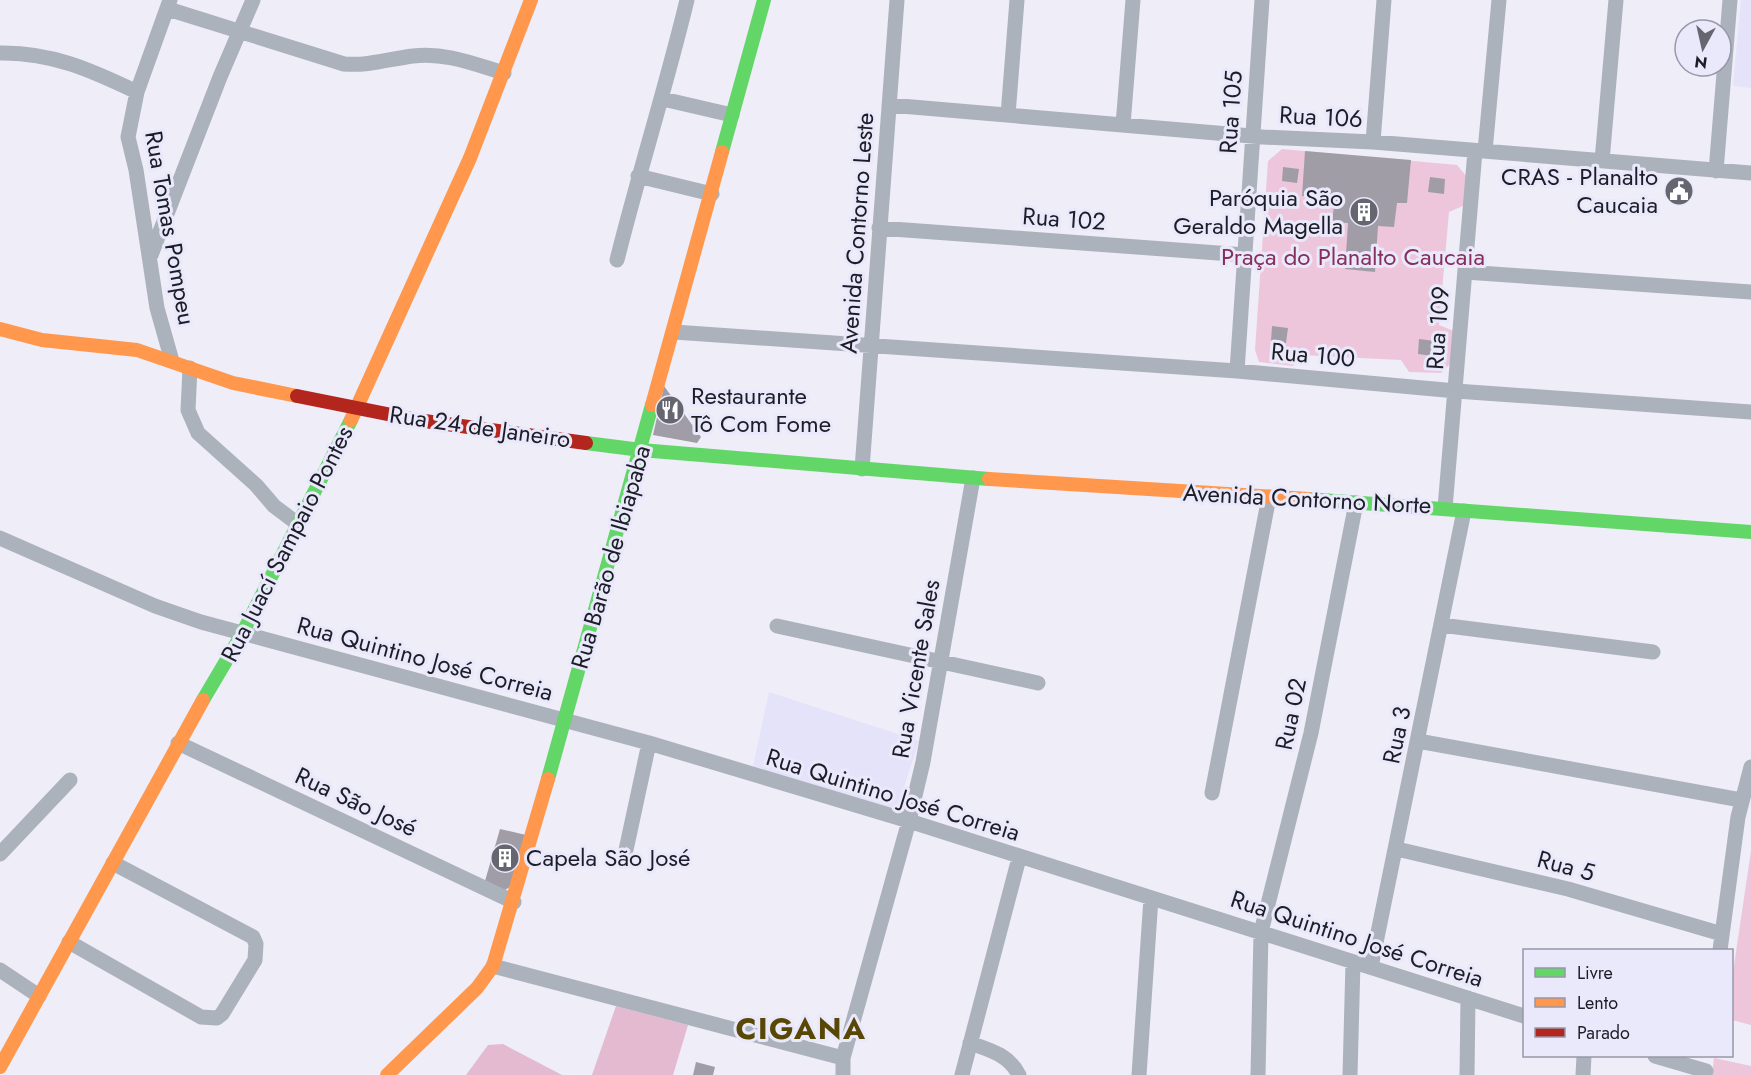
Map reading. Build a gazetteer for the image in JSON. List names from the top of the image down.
{
  "streets": {
    "main road": [
      "Rua 24 de Janeiro",
      "Avenida Contorno Norte",
      "Rua Juací Sampaio Pontes",
      "Rua Barão de Ibiapaba"
    ],
    "street": [
      "Rua 105",
      "Rua 106",
      "Rua 102",
      "Rua Tomas Pompeu",
      "Avenida Contorno Leste",
      "Rua 109",
      "Rua 100",
      "Rua Quintino José Correia",
      "Rua Vicente Sales",
      "Rua 02",
      "Rua 3",
      "Rua São José",
      "Rua 5"
    ]
  },
  "crossings": [
    ["Rua 105", "Rua 106"],
    ["Rua 105", "Rua 102"],
    ["Rua 105", "Rua 100"],
    ["Rua 106", "Avenida Contorno Leste"],
    ["Rua 106", "Rua 109"],
    ["Rua 102", "Avenida Contorno Leste"],
    ["Rua Tomas Pompeu", "Rua 24 de Janeiro"],
    ["Avenida Contorno Leste", "Rua 100"],
    ["Avenida Contorno Leste", "Rua 24 de Janeiro"],
    ["Avenida Contorno Leste", "Avenida Contorno Norte"],
    ["Rua 109", "Rua 100"],
    ["Rua 109", "Avenida Contorno Norte"],
    ["Rua 100", "Rua Barão de Ibiapaba"],
    ["Rua 24 de Janeiro", "Avenida Contorno Norte"],
    ["Rua 24 de Janeiro", "Rua Juací Sampaio Pontes"],
    ["Rua 24 de Janeiro", "Rua Barão de Ibiapaba"],
    ["Avenida Contorno Norte", "Rua Vicente Sales"],
    ["Avenida Contorno Norte", "Rua 02"],
    ["Avenida Contorno Norte", "Rua 3"],
    ["Rua Juací Sampaio Pontes", "Rua Quintino José Correia"],
    ["Rua Juací Sampaio Pontes", "Rua São José"],
    ["Rua Barão de Ibiapaba", "Rua Quintino José Correia"],
    ["Rua Barão de Ibiapaba", "Rua São José"],
    ["Rua Quintino José Correia", "Rua Vicente Sales"],
    ["Rua Quintino José Correia", "Rua 02"],
    ["Rua Quintino José Correia", "Rua 3"],
    ["Rua 3", "Rua 5"]
  ],
  "districts": ["CIGANA"],
  "parks": ["Praça do Planalto Caucaia"],
  "places": {
    "public building": ["CRAS - Planalto Caucaia"],
    "building": ["Paróquia São Geraldo Magella", "Capela São José"],
    "restaurant": ["Restaurante Tô Com Fome"]
  },
  "legend": ["Livre", "Lento", "Parado"],
  "north": "bottom"
}
